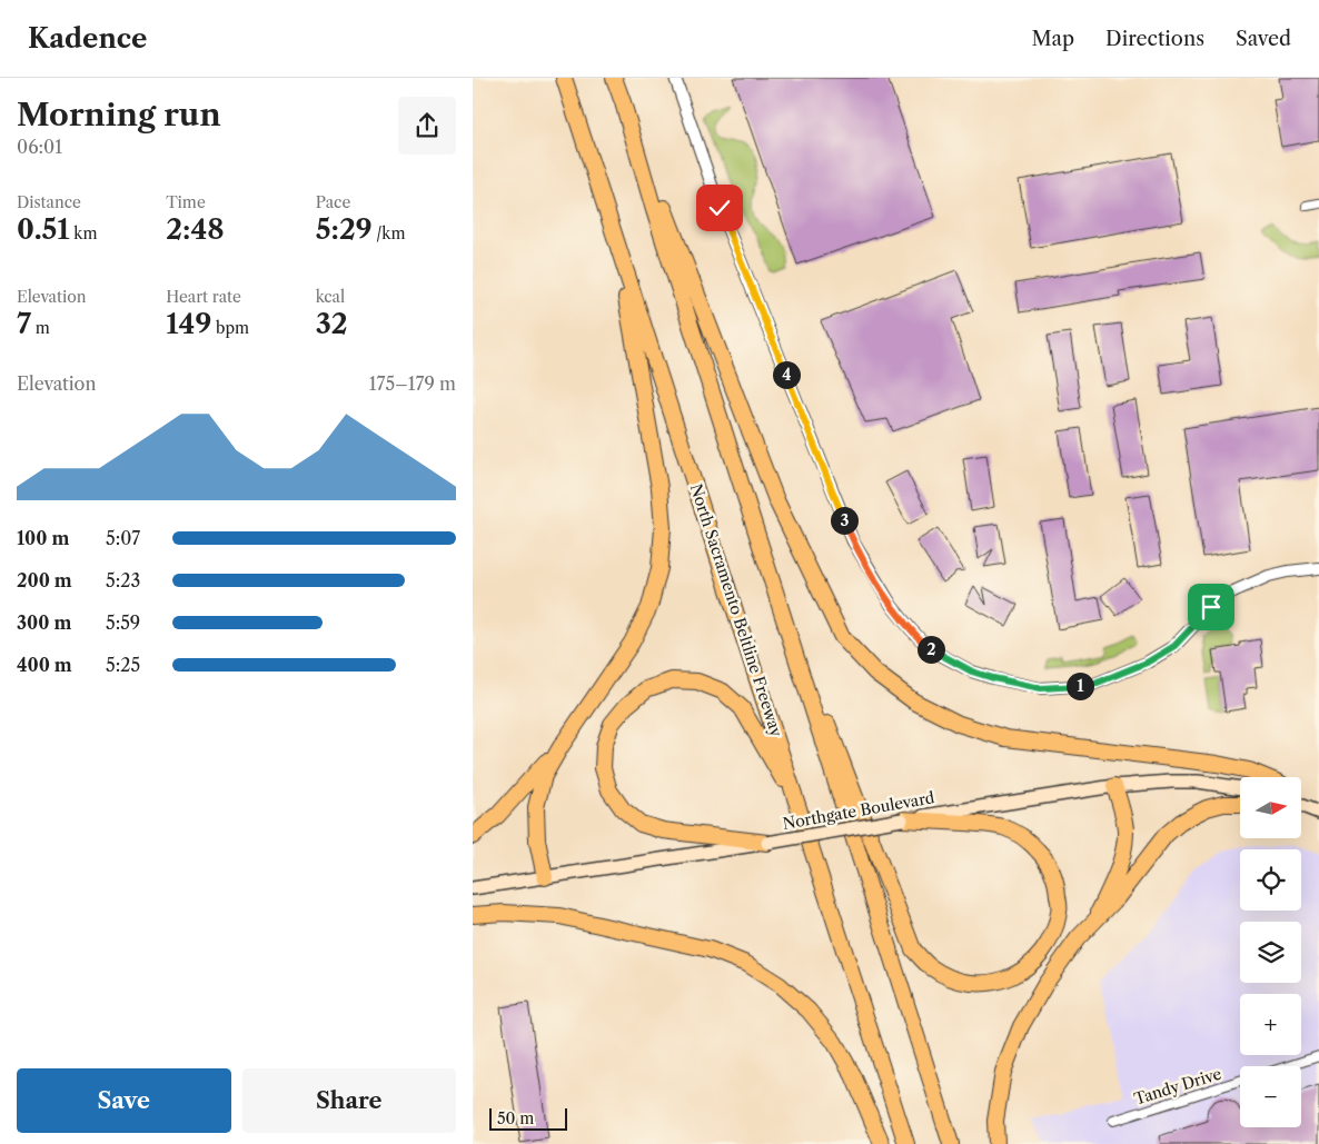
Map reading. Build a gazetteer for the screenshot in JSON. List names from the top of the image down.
{
  "streets": {
    "highway": ["North Sacramento Beltline Freeway"],
    "main road": ["Northgate Boulevard"],
    "street": ["Tandy Drive"]
  },
  "scale_bar": "50 m",
  "north": "right",
  "page": {
    "header": "Kadence",
    "nav": ["Map", "Directions", "Saved"],
    "heading": ["Morning run", "06:01"],
    "stats": [
      ["Distance", "0.51 km"],
      ["Time", "2:48"],
      ["Pace", "5:29 /km"],
      ["Elevation", "7 m"],
      ["Heart rate", "149 bpm"],
      ["kcal", "32"]
    ],
    "chart": ["Elevation", "175–179 m"],
    "pins": [
      "4",
      "3",
      "2",
      "1"
    ],
    "list": [
      {
        "name": "100 m",
        "note": "5:07"
      },
      {
        "name": "200 m",
        "note": "5:23"
      },
      {
        "name": "300 m",
        "note": "5:59"
      },
      {
        "name": "400 m",
        "note": "5:25"
      }
    ],
    "map_buttons": ["+", "−"],
    "buttons": ["Save", "Share"],
    "scale": "50 m"
  }
}
